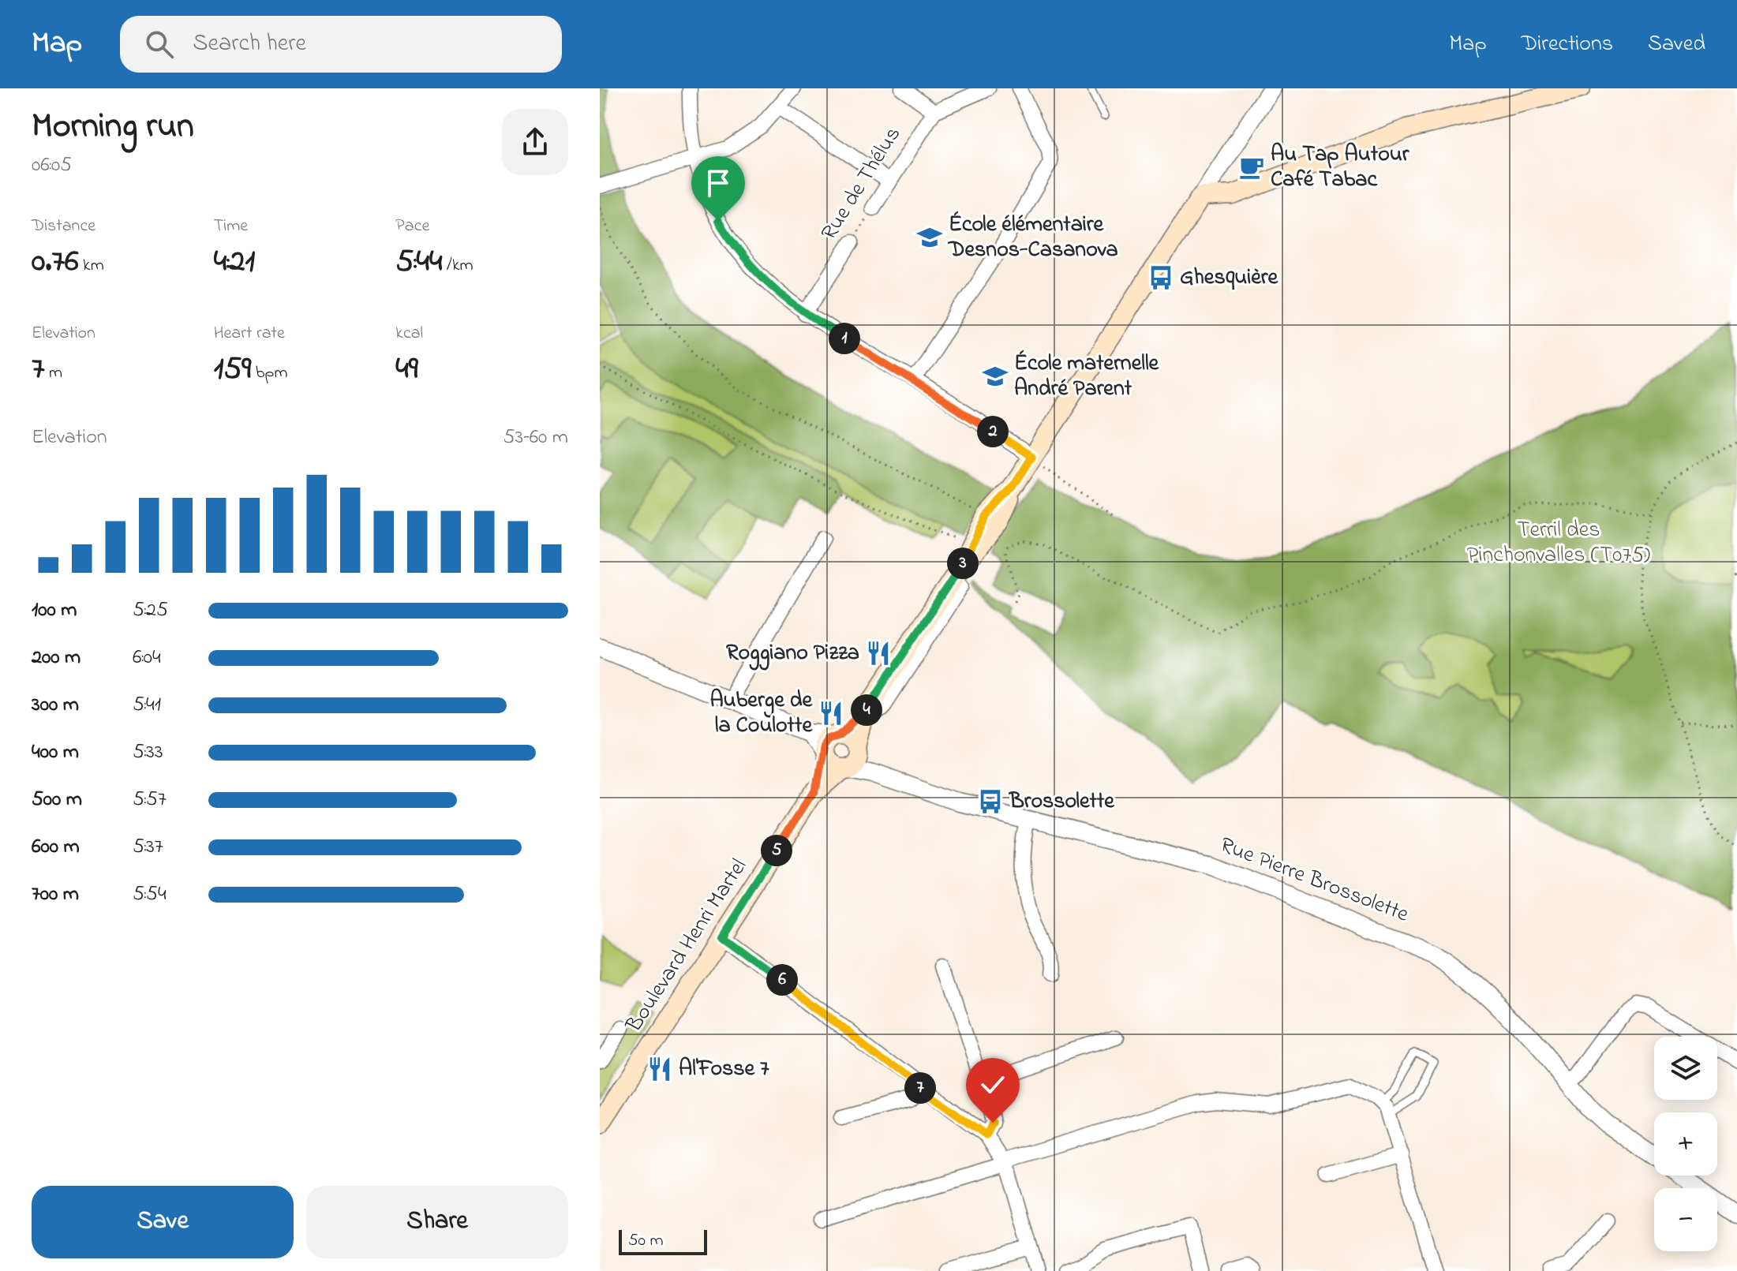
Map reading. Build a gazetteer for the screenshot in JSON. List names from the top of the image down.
{
  "streets": {
    "main road": ["Boulevard Henri Martel"],
    "street": ["Rue de Thélus", "Rue Pierre Brossolette"]
  },
  "crossings": [
    ["Rue Pierre Brossolette", "Boulevard Henri Martel"]
  ],
  "parks": ["Terril des Pinchonvalles (T075)"],
  "places": {
    "cafe": ["Au Tap Autour Café Tabac"],
    "school or university": ["École élémentaire Desnos-Casanova", "École maternelle André Parent"],
    "bus stop": ["Ghesquière", "Brossolette"],
    "restaurant": ["Roggiano Pizza", "Auberge de la Coulotte", "Al'Fosse 7"]
  },
  "scale_bar": "50 m",
  "page": {
    "header": "Map",
    "search": "Search here",
    "nav": ["Map", "Directions", "Saved"],
    "heading": ["Morning run", "06:05"],
    "stats": [
      ["Distance", "0.76 km"],
      ["Time", "4:21"],
      ["Pace", "5:44 /km"],
      ["Elevation", "7 m"],
      ["Heart rate", "159 bpm"],
      ["kcal", "49"]
    ],
    "pins": [
      "1",
      "2",
      "3",
      "4",
      "5",
      "6",
      "7"
    ],
    "chart": ["Elevation", "53–60 m"],
    "list": [
      {
        "name": "100 m",
        "note": "5:25"
      },
      {
        "name": "200 m",
        "note": "6:04"
      },
      {
        "name": "300 m",
        "note": "5:41"
      },
      {
        "name": "400 m",
        "note": "5:33"
      },
      {
        "name": "500 m",
        "note": "5:57"
      },
      {
        "name": "600 m",
        "note": "5:37"
      },
      {
        "name": "700 m",
        "note": "5:54"
      }
    ],
    "map_buttons": ["+", "−"],
    "buttons": ["Save", "Share"],
    "scale": "50 m"
  }
}
